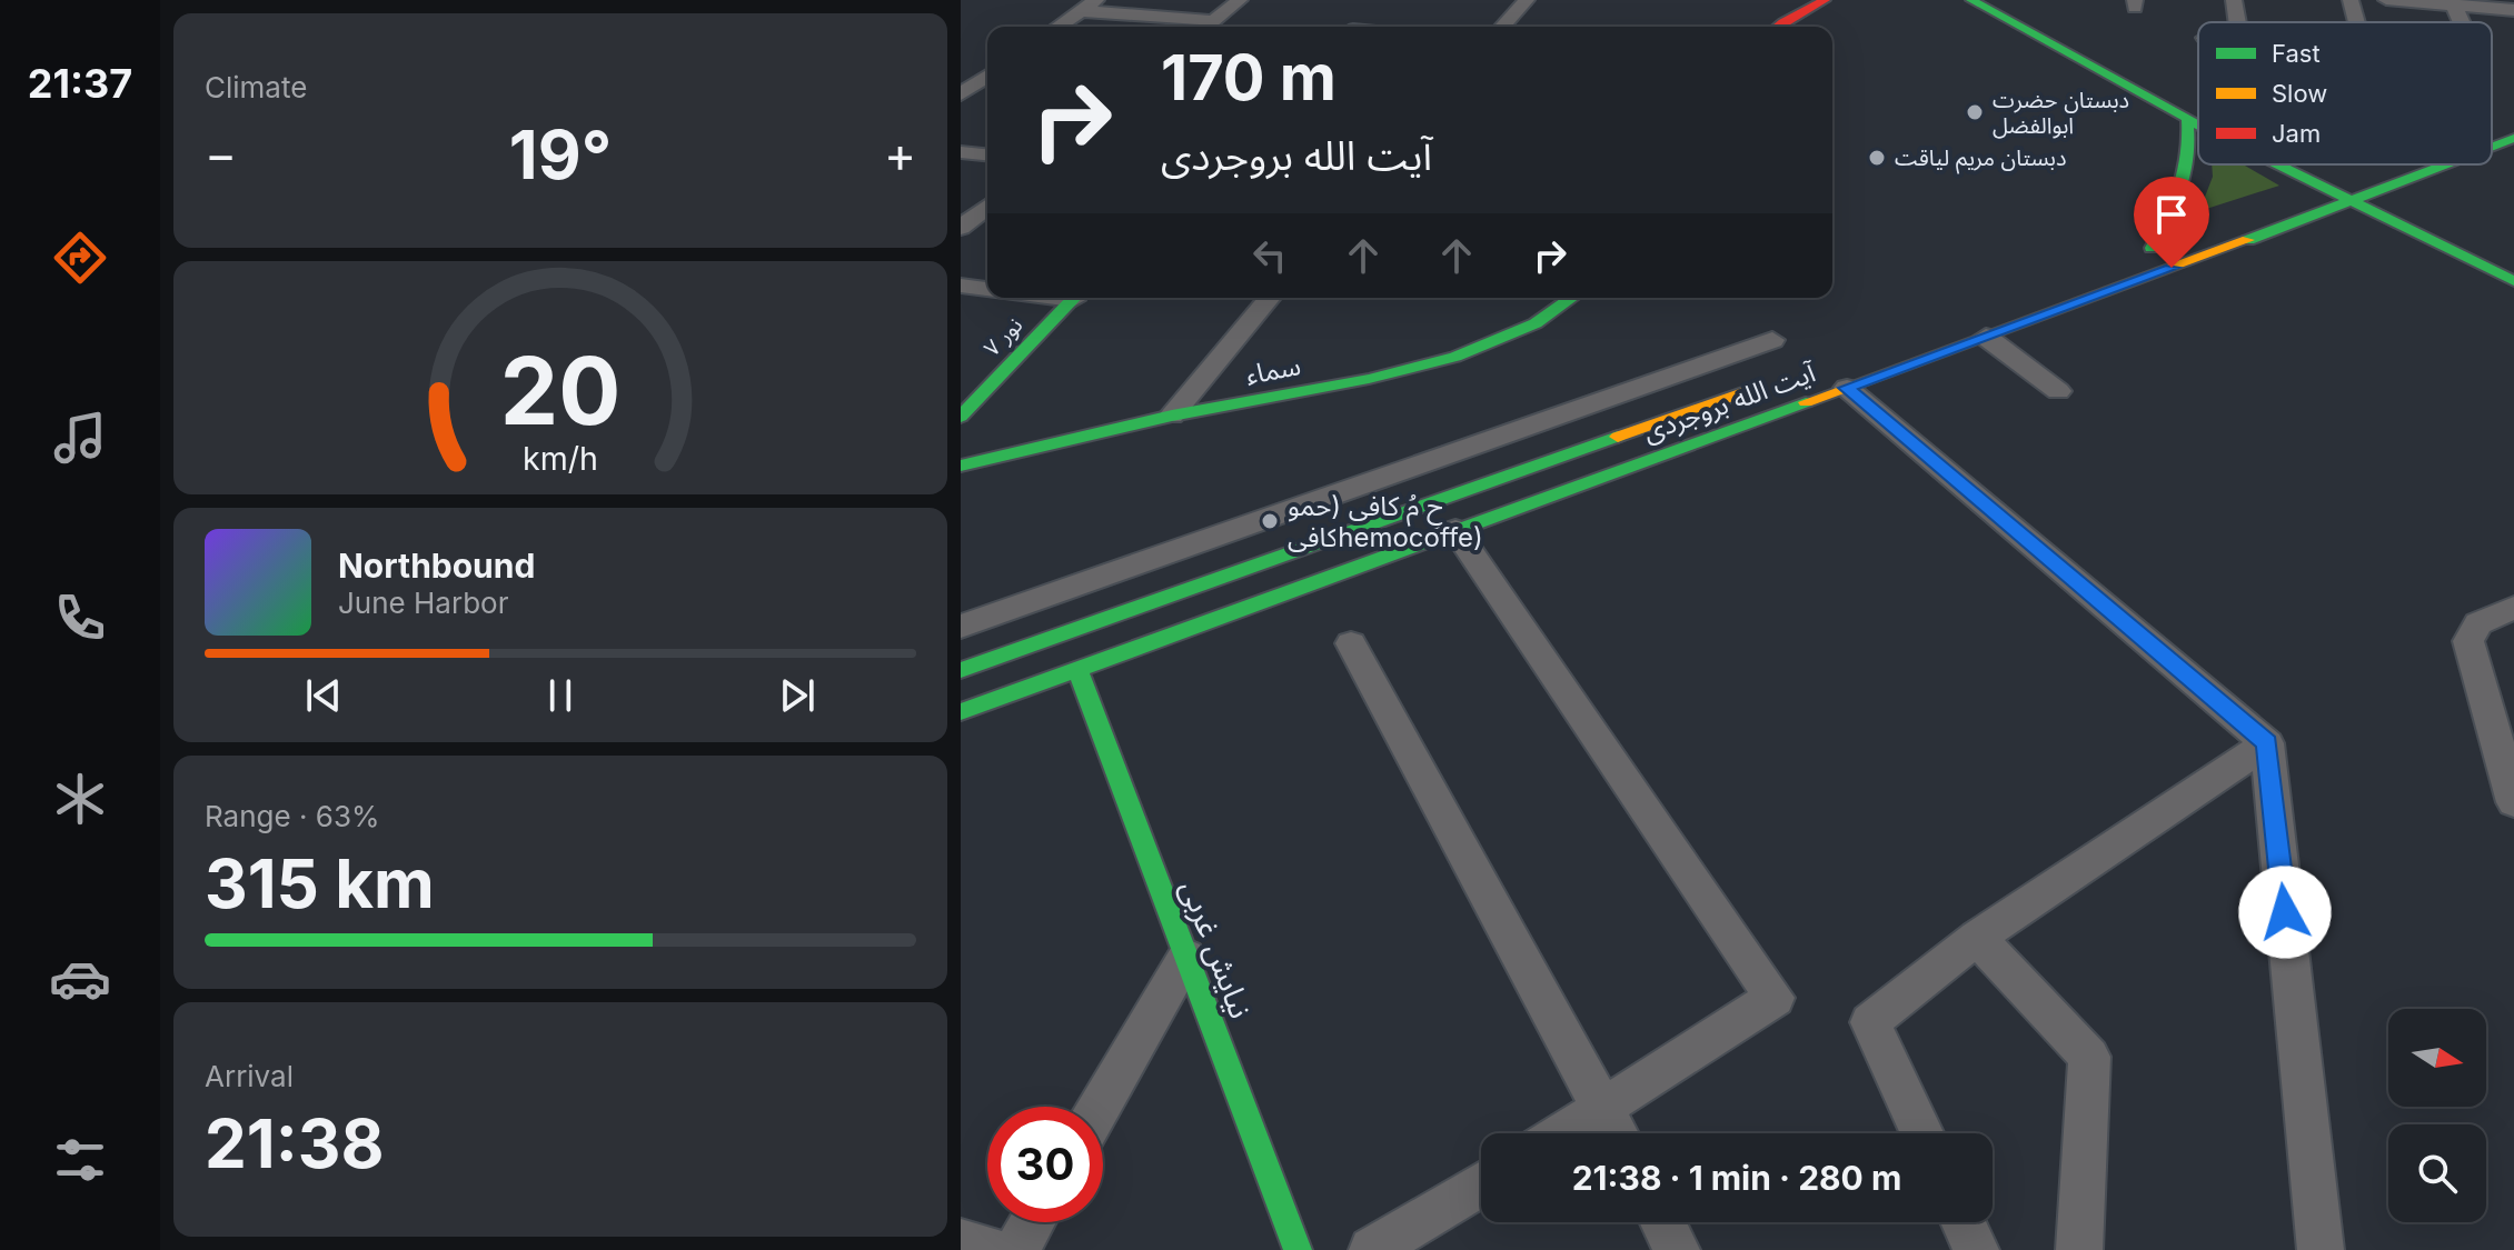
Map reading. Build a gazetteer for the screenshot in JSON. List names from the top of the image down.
{
  "streets": {
    "main road": [
      "نور ۷",
      "سماء",
      "آیت الله بروجردی",
      "نیایش غربی"
    ]
  },
  "crossings": [
    ["آیت الله بروجردی", "نیایش غربی"]
  ],
  "places": ["دبستان حضرت ابوالفضل", "دبستان مریم لیاقت", "حِ مُ کافی (حمو کافیhemocoffe)"],
  "legend": ["Fast", "Slow", "Jam"],
  "north": "right",
  "page": {
    "tabs": "21:37",
    "tile": [
      "Climate",
      ["Range · 63%", "315 km"],
      ["Arrival", "21:38"]
    ],
    "turn": ["170 m", "آیت الله بروجردی"],
    "heat": ["−", "19°", "+"],
    "song": ["Northbound", "June Harbor"],
    "limit": "30",
    "trip": "21:38 · 1 min · 280 m",
    "gauge": ["20", "km/h"]
  }
}
